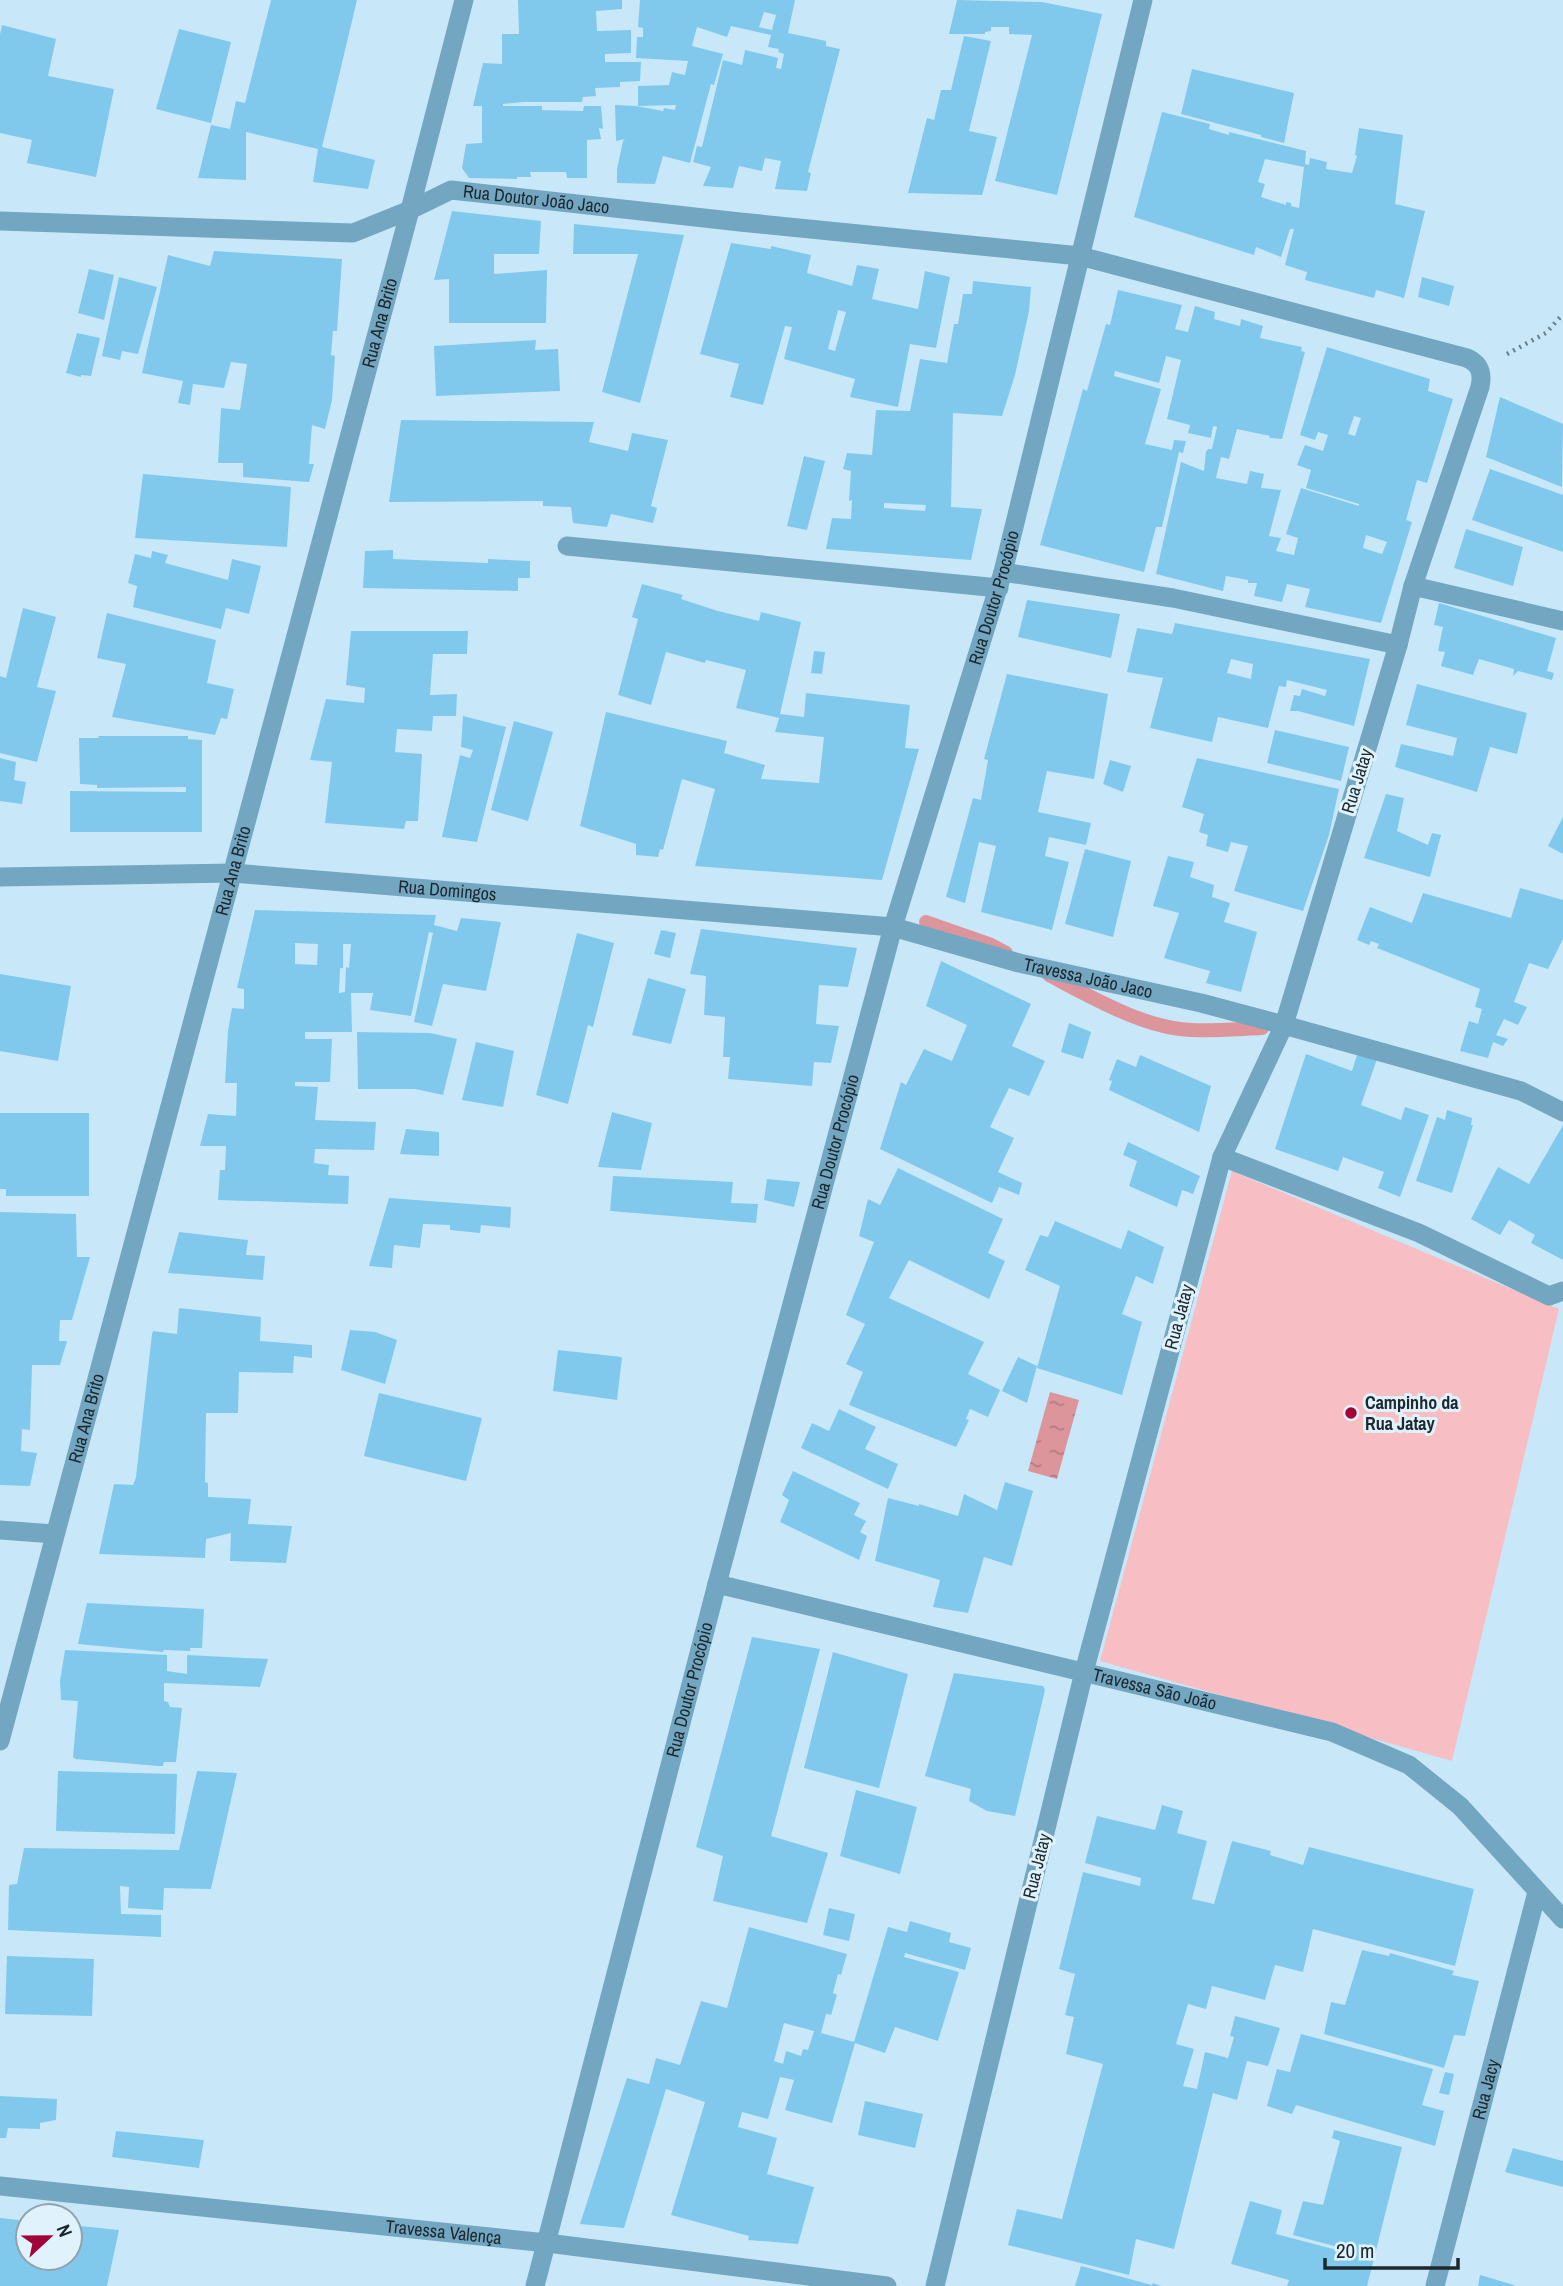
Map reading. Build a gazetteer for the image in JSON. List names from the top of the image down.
{
  "streets": {
    "street": [
      "Rua Doutor João Jaco",
      "Rua Ana Brito",
      "Rua Doutor Procópio",
      "Rua Jatay",
      "Rua Domingos",
      "Travessa João Jaco",
      "Travessa São João",
      "Rua Jacy",
      "Travessa Valença"
    ]
  },
  "crossings": [
    ["Rua Doutor João Jaco", "Rua Ana Brito"],
    ["Rua Doutor João Jaco", "Rua Doutor Procópio"],
    ["Rua Doutor João Jaco", "Rua Jatay"],
    ["Rua Ana Brito", "Rua Domingos"],
    ["Rua Doutor Procópio", "Rua Domingos"],
    ["Rua Doutor Procópio", "Travessa João Jaco"],
    ["Rua Doutor Procópio", "Travessa São João"],
    ["Rua Doutor Procópio", "Travessa Valença"],
    ["Rua Jatay", "Travessa João Jaco"],
    ["Rua Jatay", "Travessa São João"],
    ["Rua Domingos", "Travessa João Jaco"],
    ["Travessa São João", "Rua Jacy"]
  ],
  "places": ["Campinho da Rua Jatay"],
  "scale_bar": "20 m",
  "north": "right"
}
